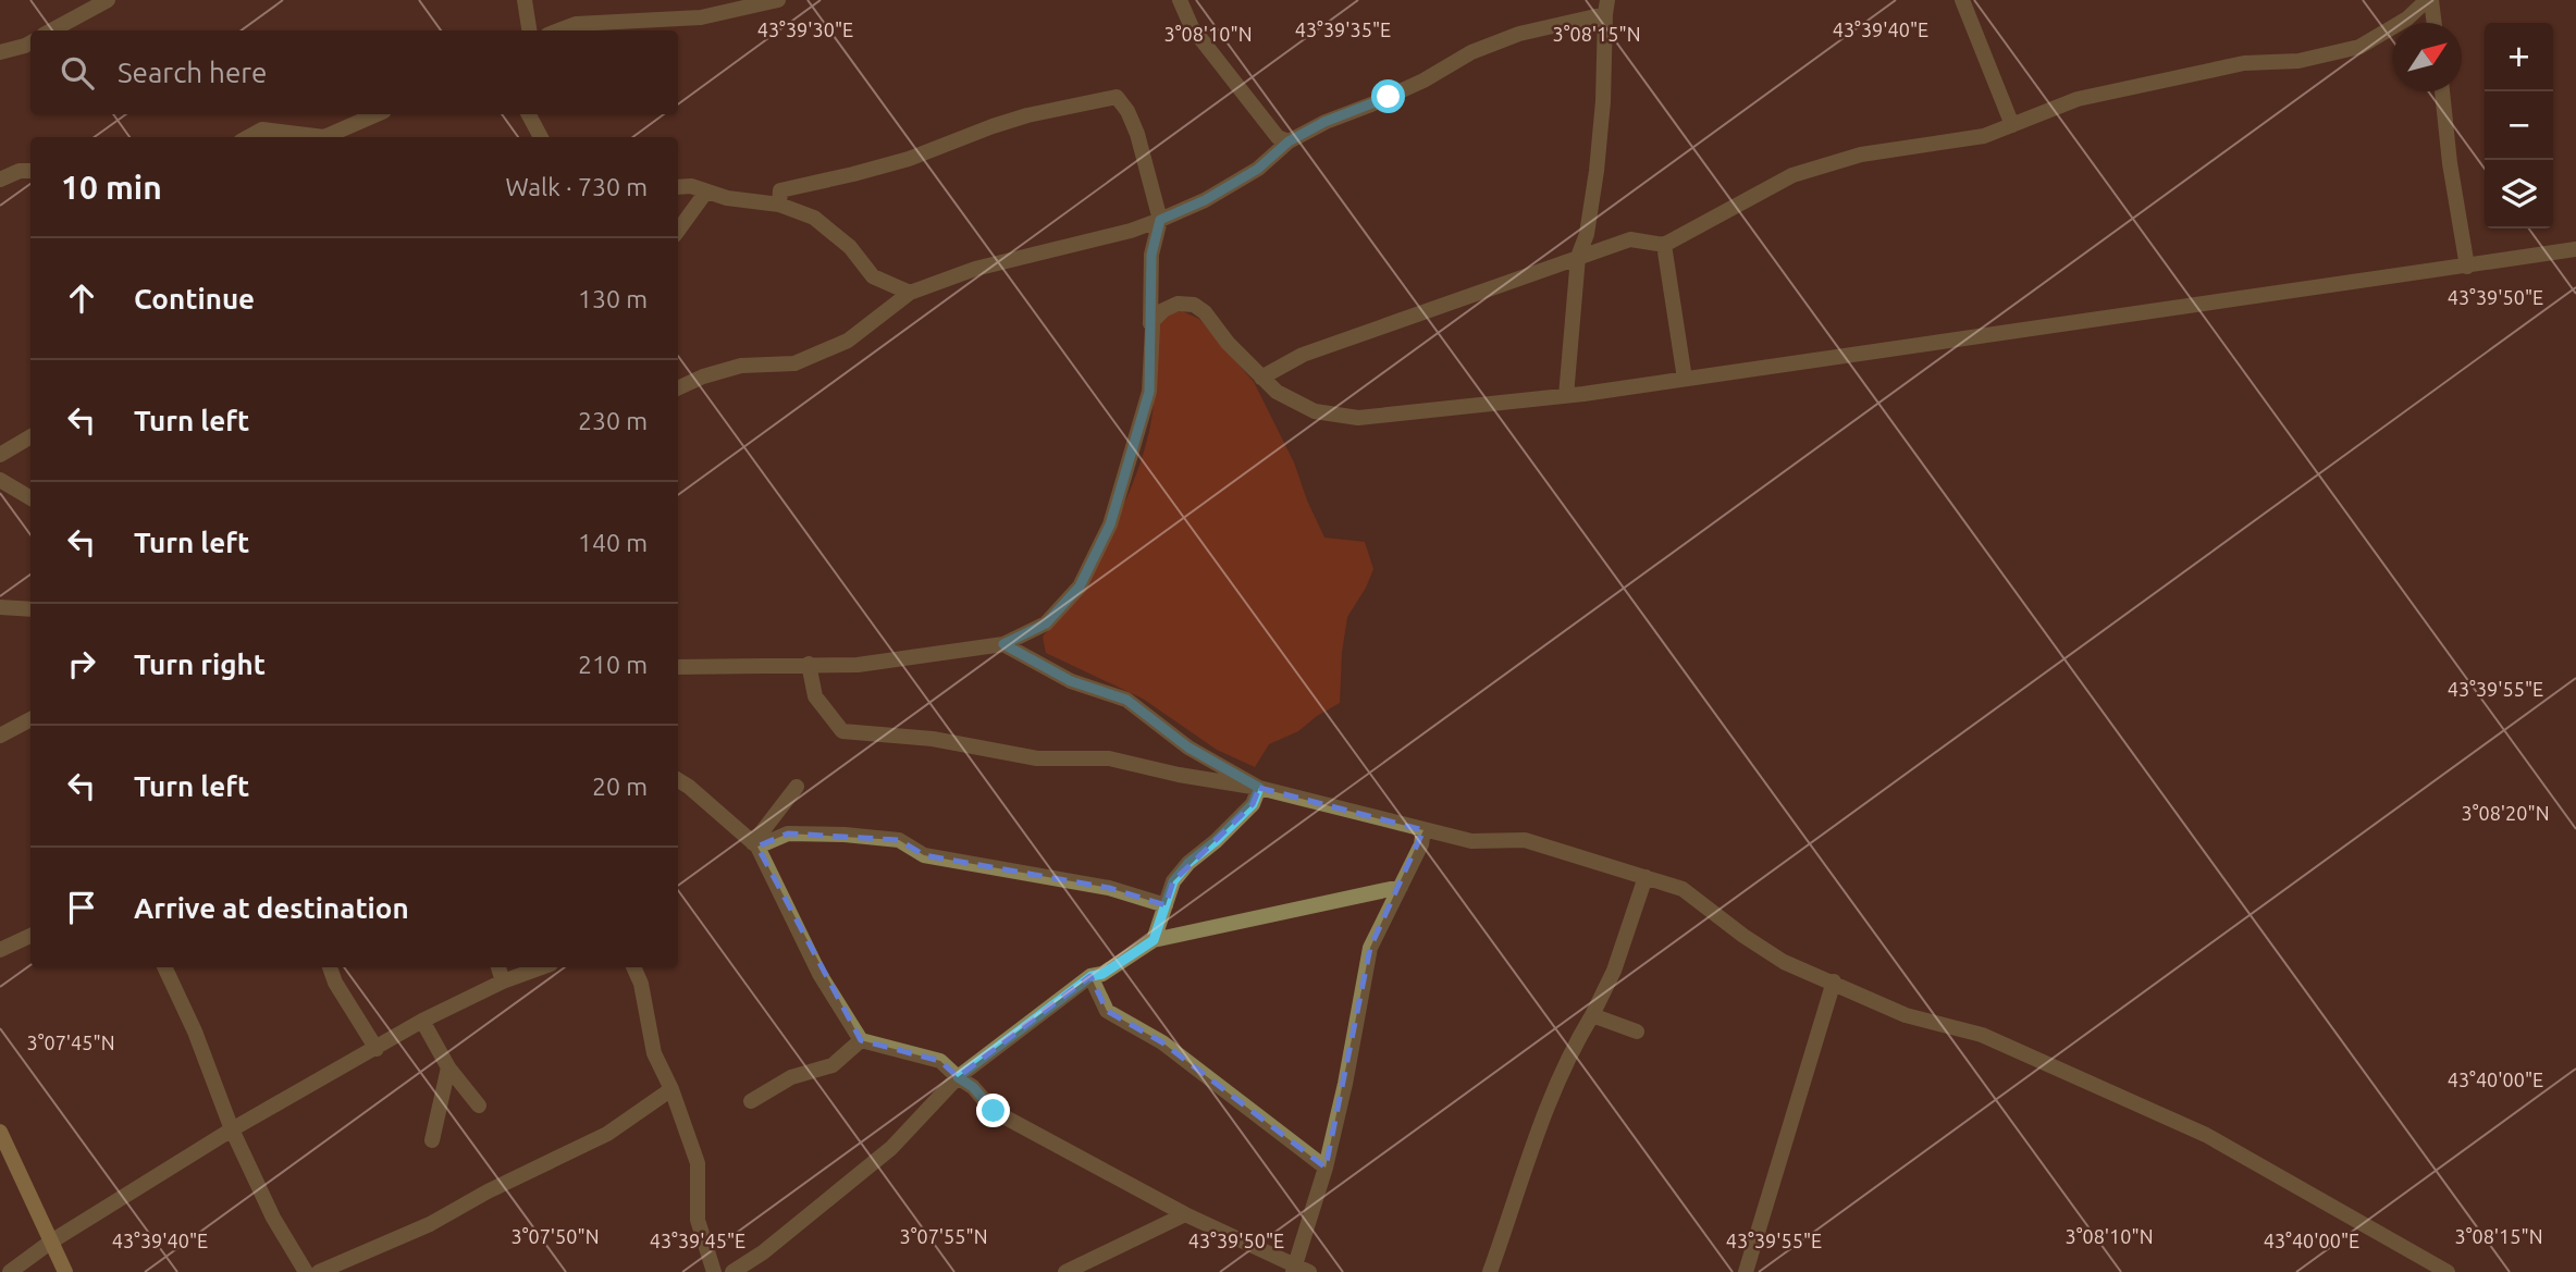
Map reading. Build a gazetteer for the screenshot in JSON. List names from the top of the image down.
{
  "north": "top right",
  "page": {
    "map_buttons": ["+", "−"],
    "search": "Search here",
    "heading": ["10 min", "Walk · 730 m"],
    "list": [
      ["Continue", "130 m"],
      ["Turn left", "230 m"],
      ["Turn left", "140 m"],
      ["Turn right", "210 m"],
      ["Turn left", "20 m"],
      "Arrive at destination"
    ]
  },
  "coordinates": [
    "43°39'30\"E",
    "43°39'35\"E",
    "43°39'40\"E",
    "3°08'10\"N",
    "3°08'15\"N",
    "43°39'50\"E",
    "43°39'55\"E",
    "3°08'20\"N",
    "3°07'45\"N",
    "43°40'00\"E",
    "3°07'50\"N",
    "3°07'55\"N",
    "43°39'45\"E"
  ]
}
